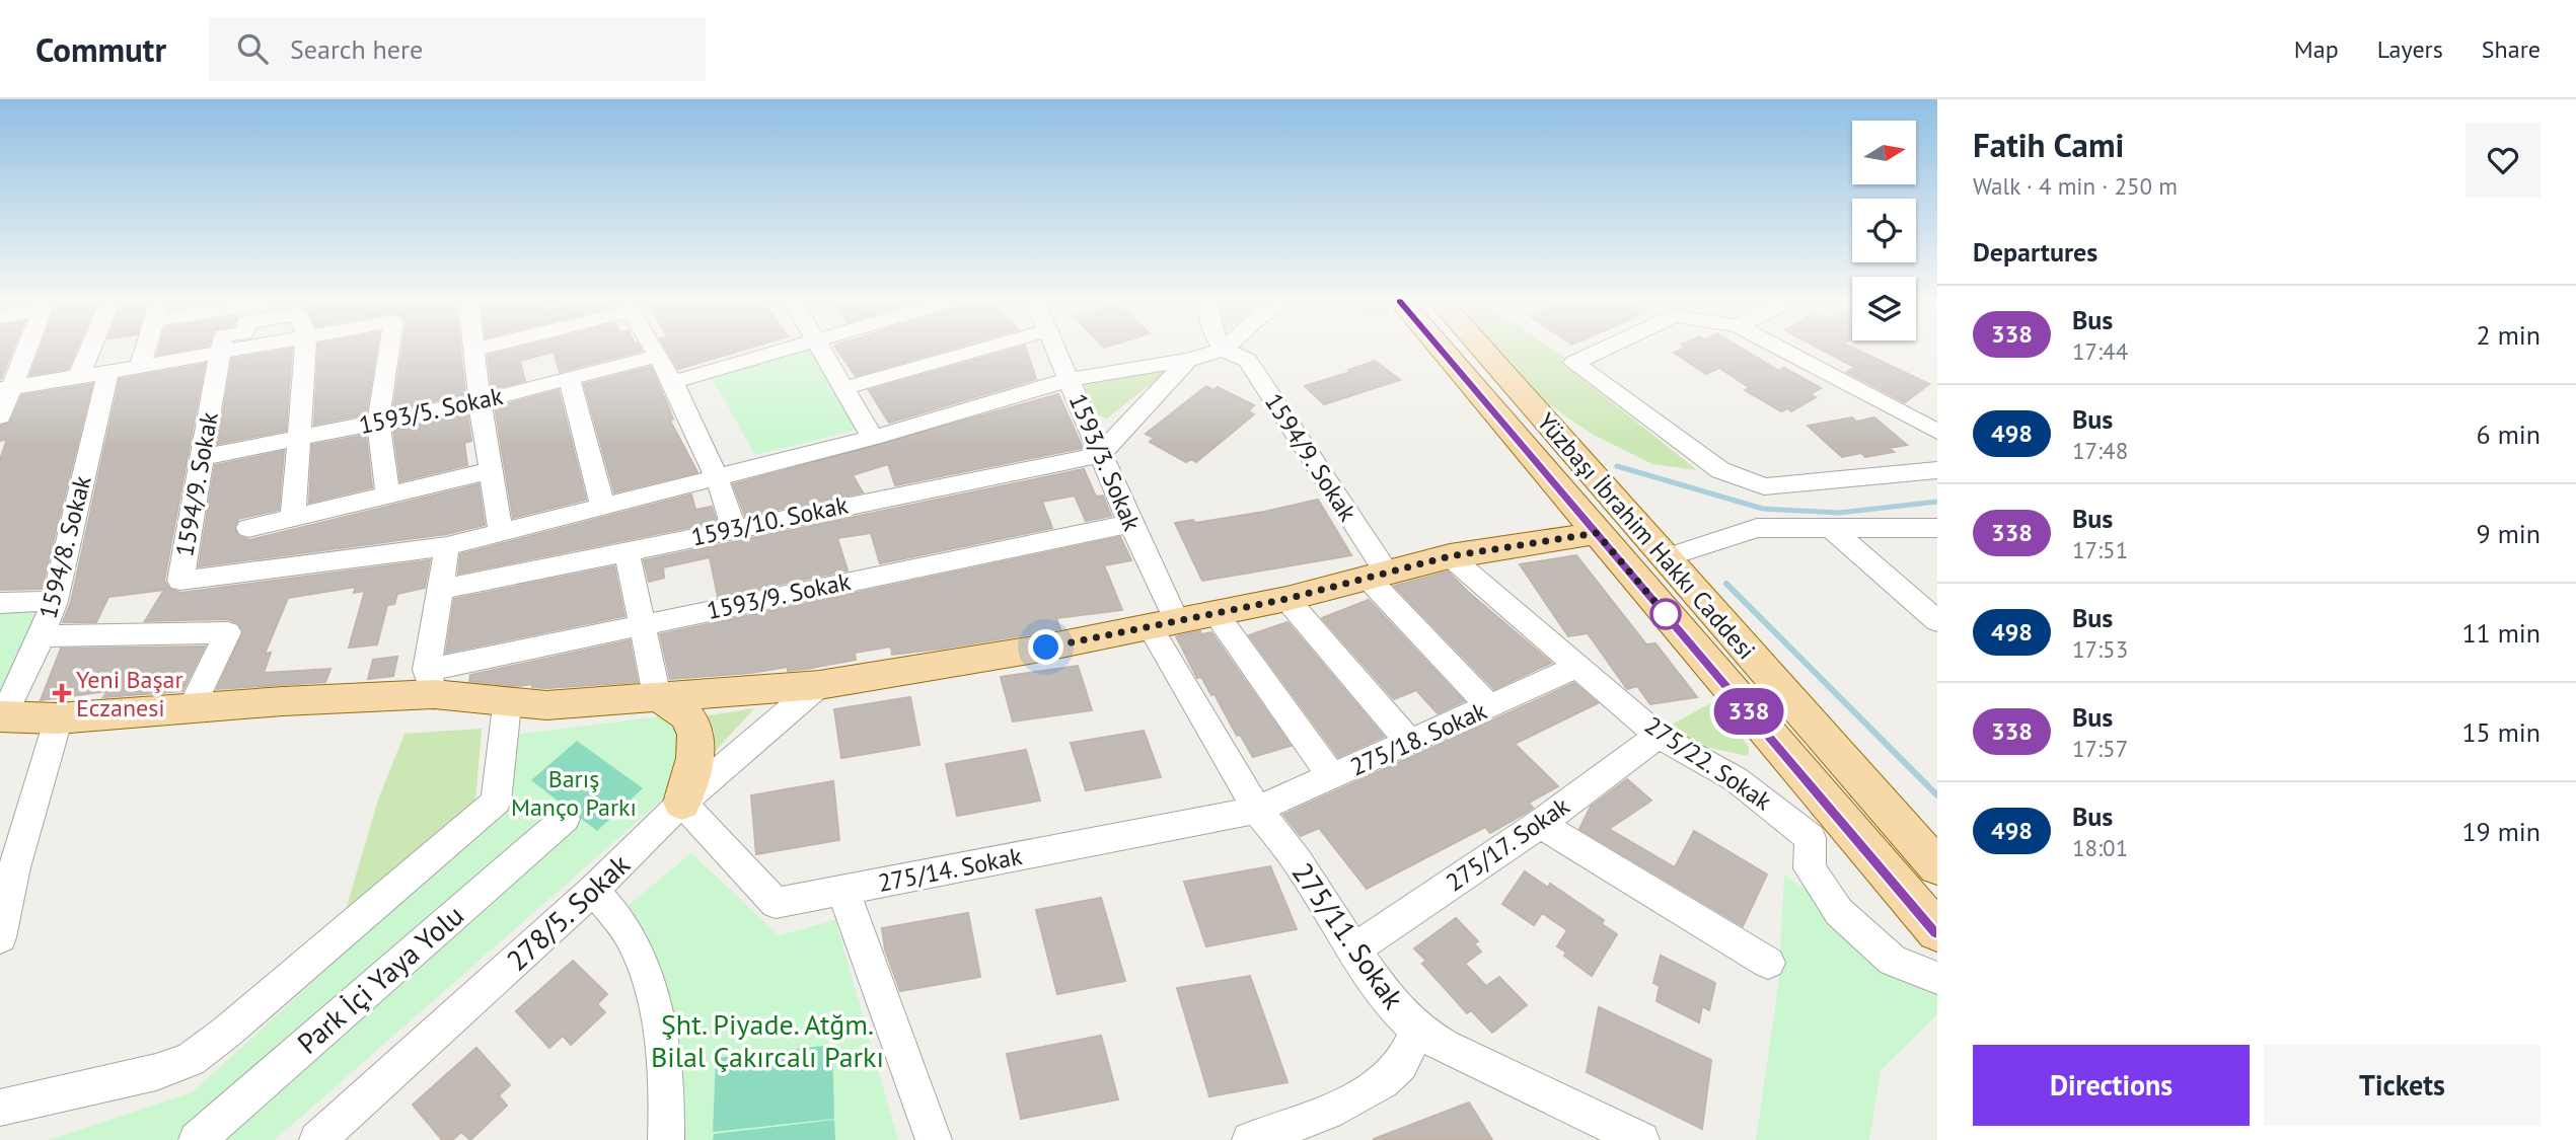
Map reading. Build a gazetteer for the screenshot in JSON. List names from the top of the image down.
{
  "streets": {
    "main road": ["Yüzbaşı İbrahim Hakkı Caddesi"],
    "street": [
      "1593/5. Sokak",
      "1594/9. Sokak",
      "1593/3. Sokak",
      "1593/10. Sokak",
      "1594/8. Sokak",
      "1593/9. Sokak",
      "275/18. Sokak",
      "275/22. Sokak",
      "275/17. Sokak",
      "275/14. Sokak",
      "278/5. Sokak",
      "275/11. Sokak",
      "Park İçi Yaya Yolu"
    ]
  },
  "crossings": [
    ["1593/5. Sokak", "1594/9. Sokak"],
    ["1594/9. Sokak", "275/18. Sokak"],
    ["1593/3. Sokak", "1593/10. Sokak"],
    ["1593/3. Sokak", "1593/9. Sokak"],
    ["1593/3. Sokak", "275/11. Sokak"],
    ["275/18. Sokak", "275/22. Sokak"],
    ["275/18. Sokak", "275/14. Sokak"],
    ["275/18. Sokak", "275/11. Sokak"],
    ["275/22. Sokak", "275/17. Sokak"],
    ["275/17. Sokak", "275/11. Sokak"],
    ["275/14. Sokak", "278/5. Sokak"],
    ["275/14. Sokak", "275/11. Sokak"]
  ],
  "parks": ["Barış Manço Parkı", "Şht. Piyade. Atğm. Bilal Çakırcalı Parkı"],
  "places": {
    "health": ["Yeni Başar Eczanesi"]
  },
  "lines": ["bus line 338"],
  "north": "right",
  "page": {
    "header": "Commutr",
    "search": "Search here",
    "nav": ["Map", "Layers", "Share"],
    "on_map": "338",
    "heading": [
      ["Fatih Cami", "Walk · 4 min · 250 m"],
      "Departures"
    ],
    "list": [
      {
        "mark": "338",
        "name": "Bus",
        "note": "17:44",
        "value": "2 min"
      },
      {
        "mark": "498",
        "name": "Bus",
        "note": "17:48",
        "value": "6 min"
      },
      {
        "mark": "338",
        "name": "Bus",
        "note": "17:51",
        "value": "9 min"
      },
      {
        "mark": "498",
        "name": "Bus",
        "note": "17:53",
        "value": "11 min"
      },
      {
        "mark": "338",
        "name": "Bus",
        "note": "17:57",
        "value": "15 min"
      },
      {
        "mark": "498",
        "name": "Bus",
        "note": "18:01",
        "value": "19 min"
      }
    ],
    "buttons": ["Directions", "Tickets"]
  }
}
